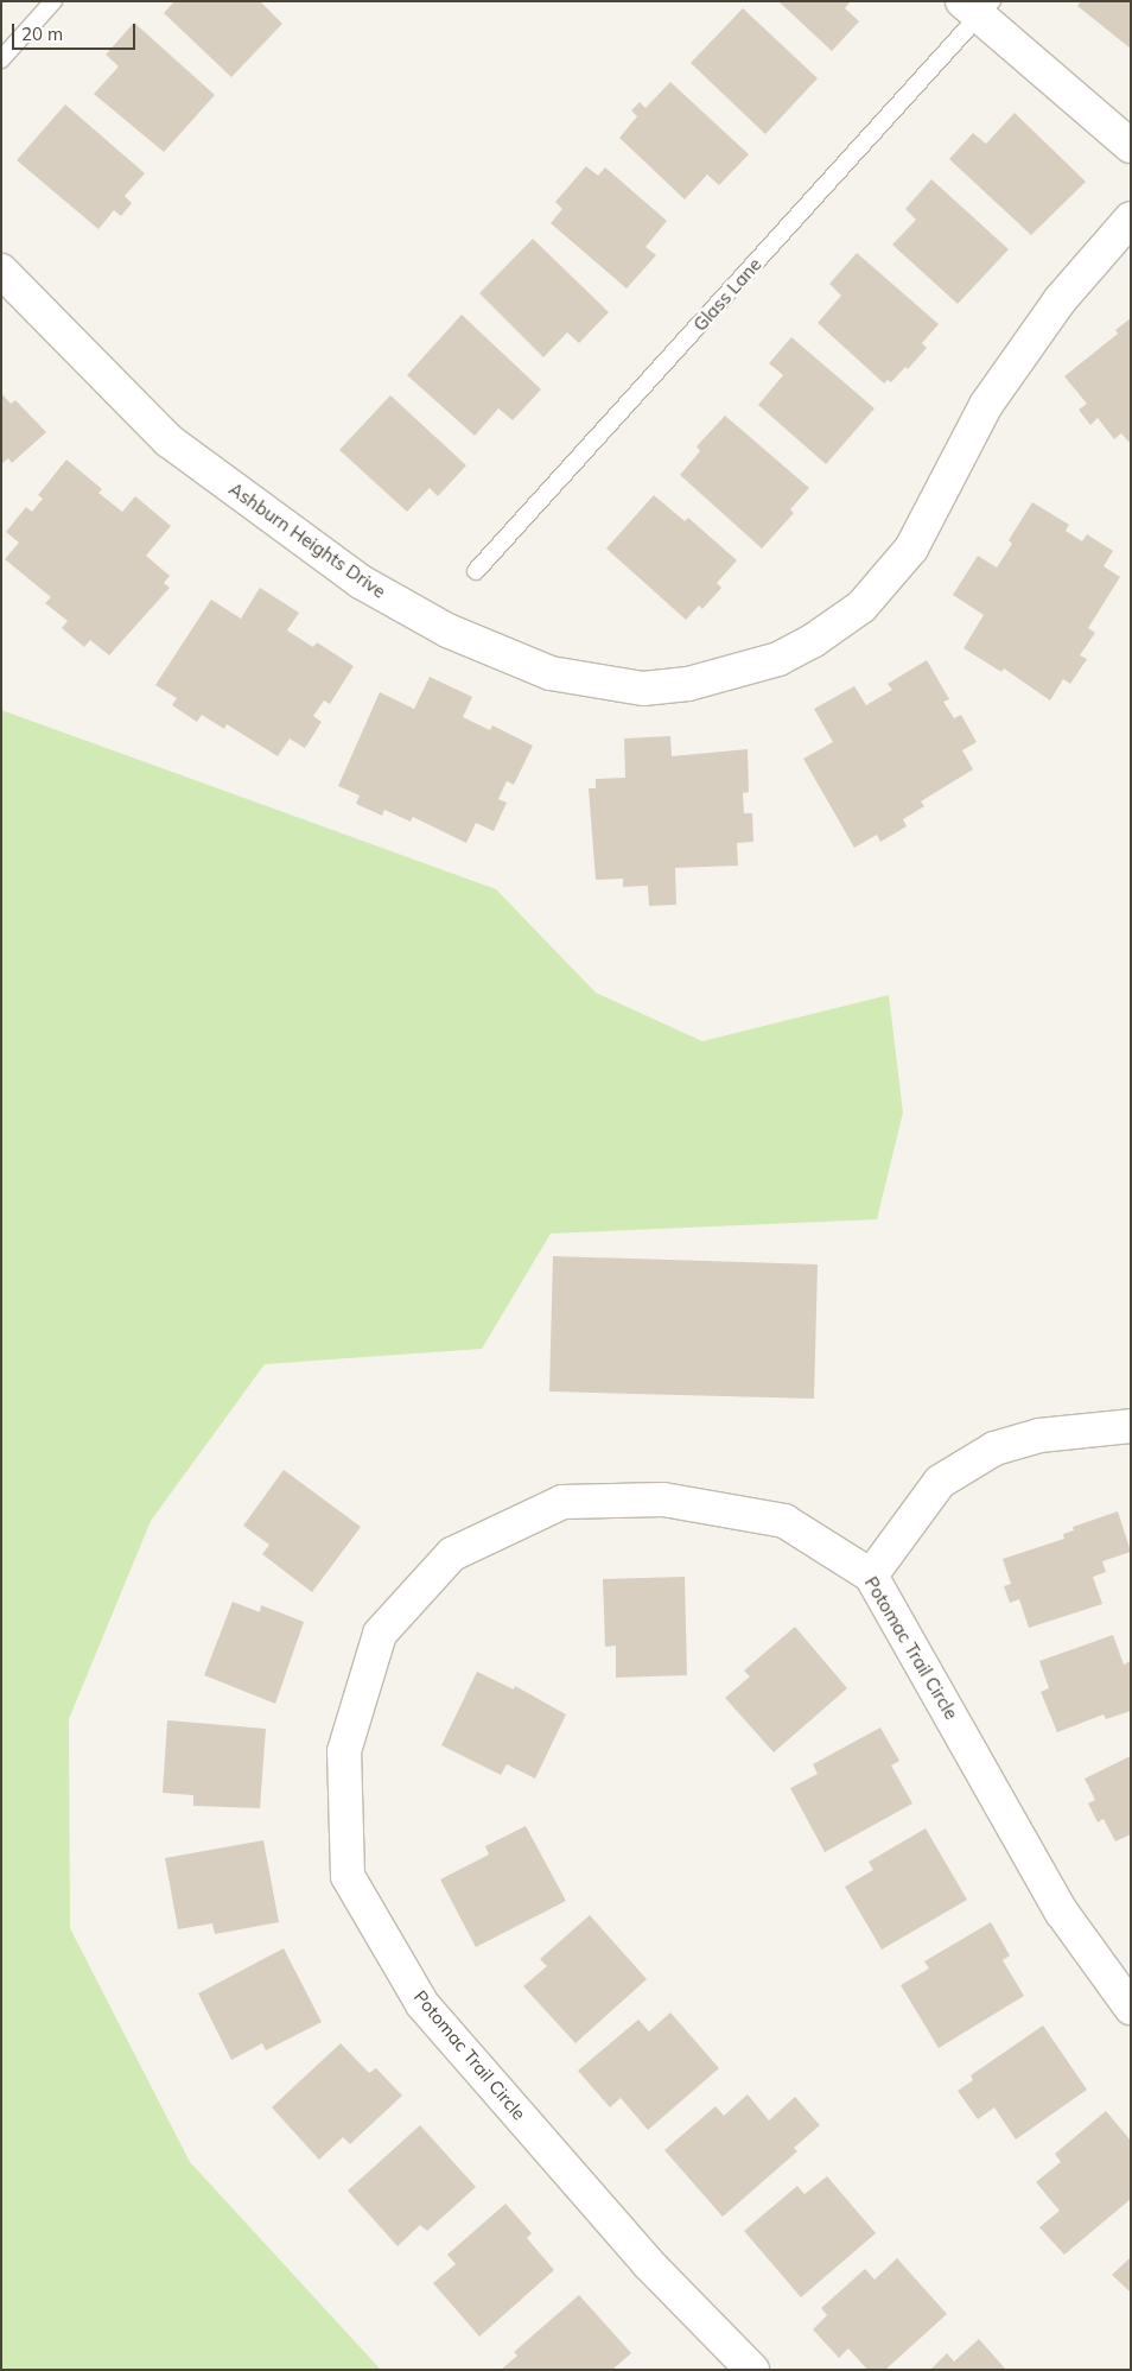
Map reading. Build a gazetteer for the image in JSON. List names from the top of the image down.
{
  "streets": {
    "street": ["Ashburn Heights Drive", "Potomac Trail Circle"],
    "lane": ["Glass Lane"]
  },
  "scale_bar": "20 m"
}
